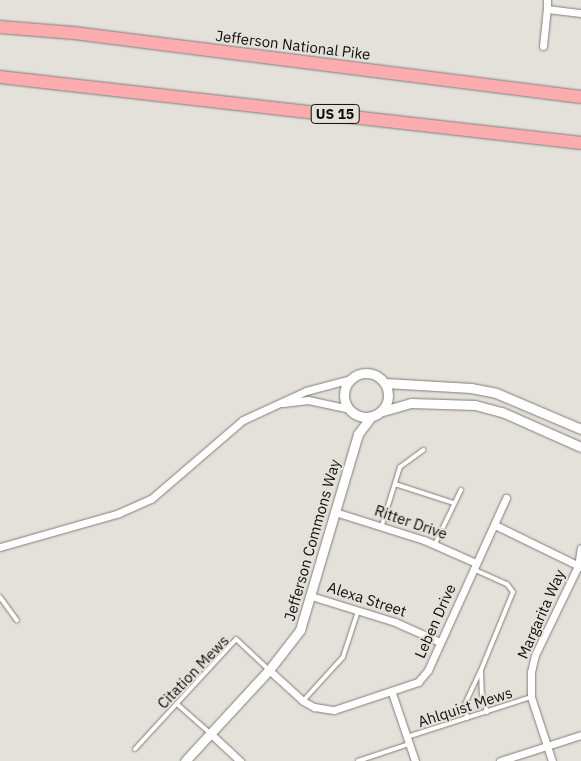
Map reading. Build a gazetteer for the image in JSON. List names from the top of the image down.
{
  "streets": {
    "highway": ["Jefferson National Pike", "US 15"],
    "street": [
      "Ritter Drive",
      "Jefferson Commons Way",
      "Alexa Street",
      "Margarita Way",
      "Leben Drive"
    ],
    "lane": ["Citation Mews", "Ahlquist Mews"]
  },
  "crossings": [
    ["Ritter Drive", "Jefferson Commons Way"],
    ["Ritter Drive", "Leben Drive"],
    ["Jefferson Commons Way", "Alexa Street"],
    ["Jefferson Commons Way", "Leben Drive"],
    ["Jefferson Commons Way", "Citation Mews"],
    ["Alexa Street", "Leben Drive"],
    ["Margarita Way", "Ahlquist Mews"],
    ["Leben Drive", "Citation Mews"]
  ]
}
